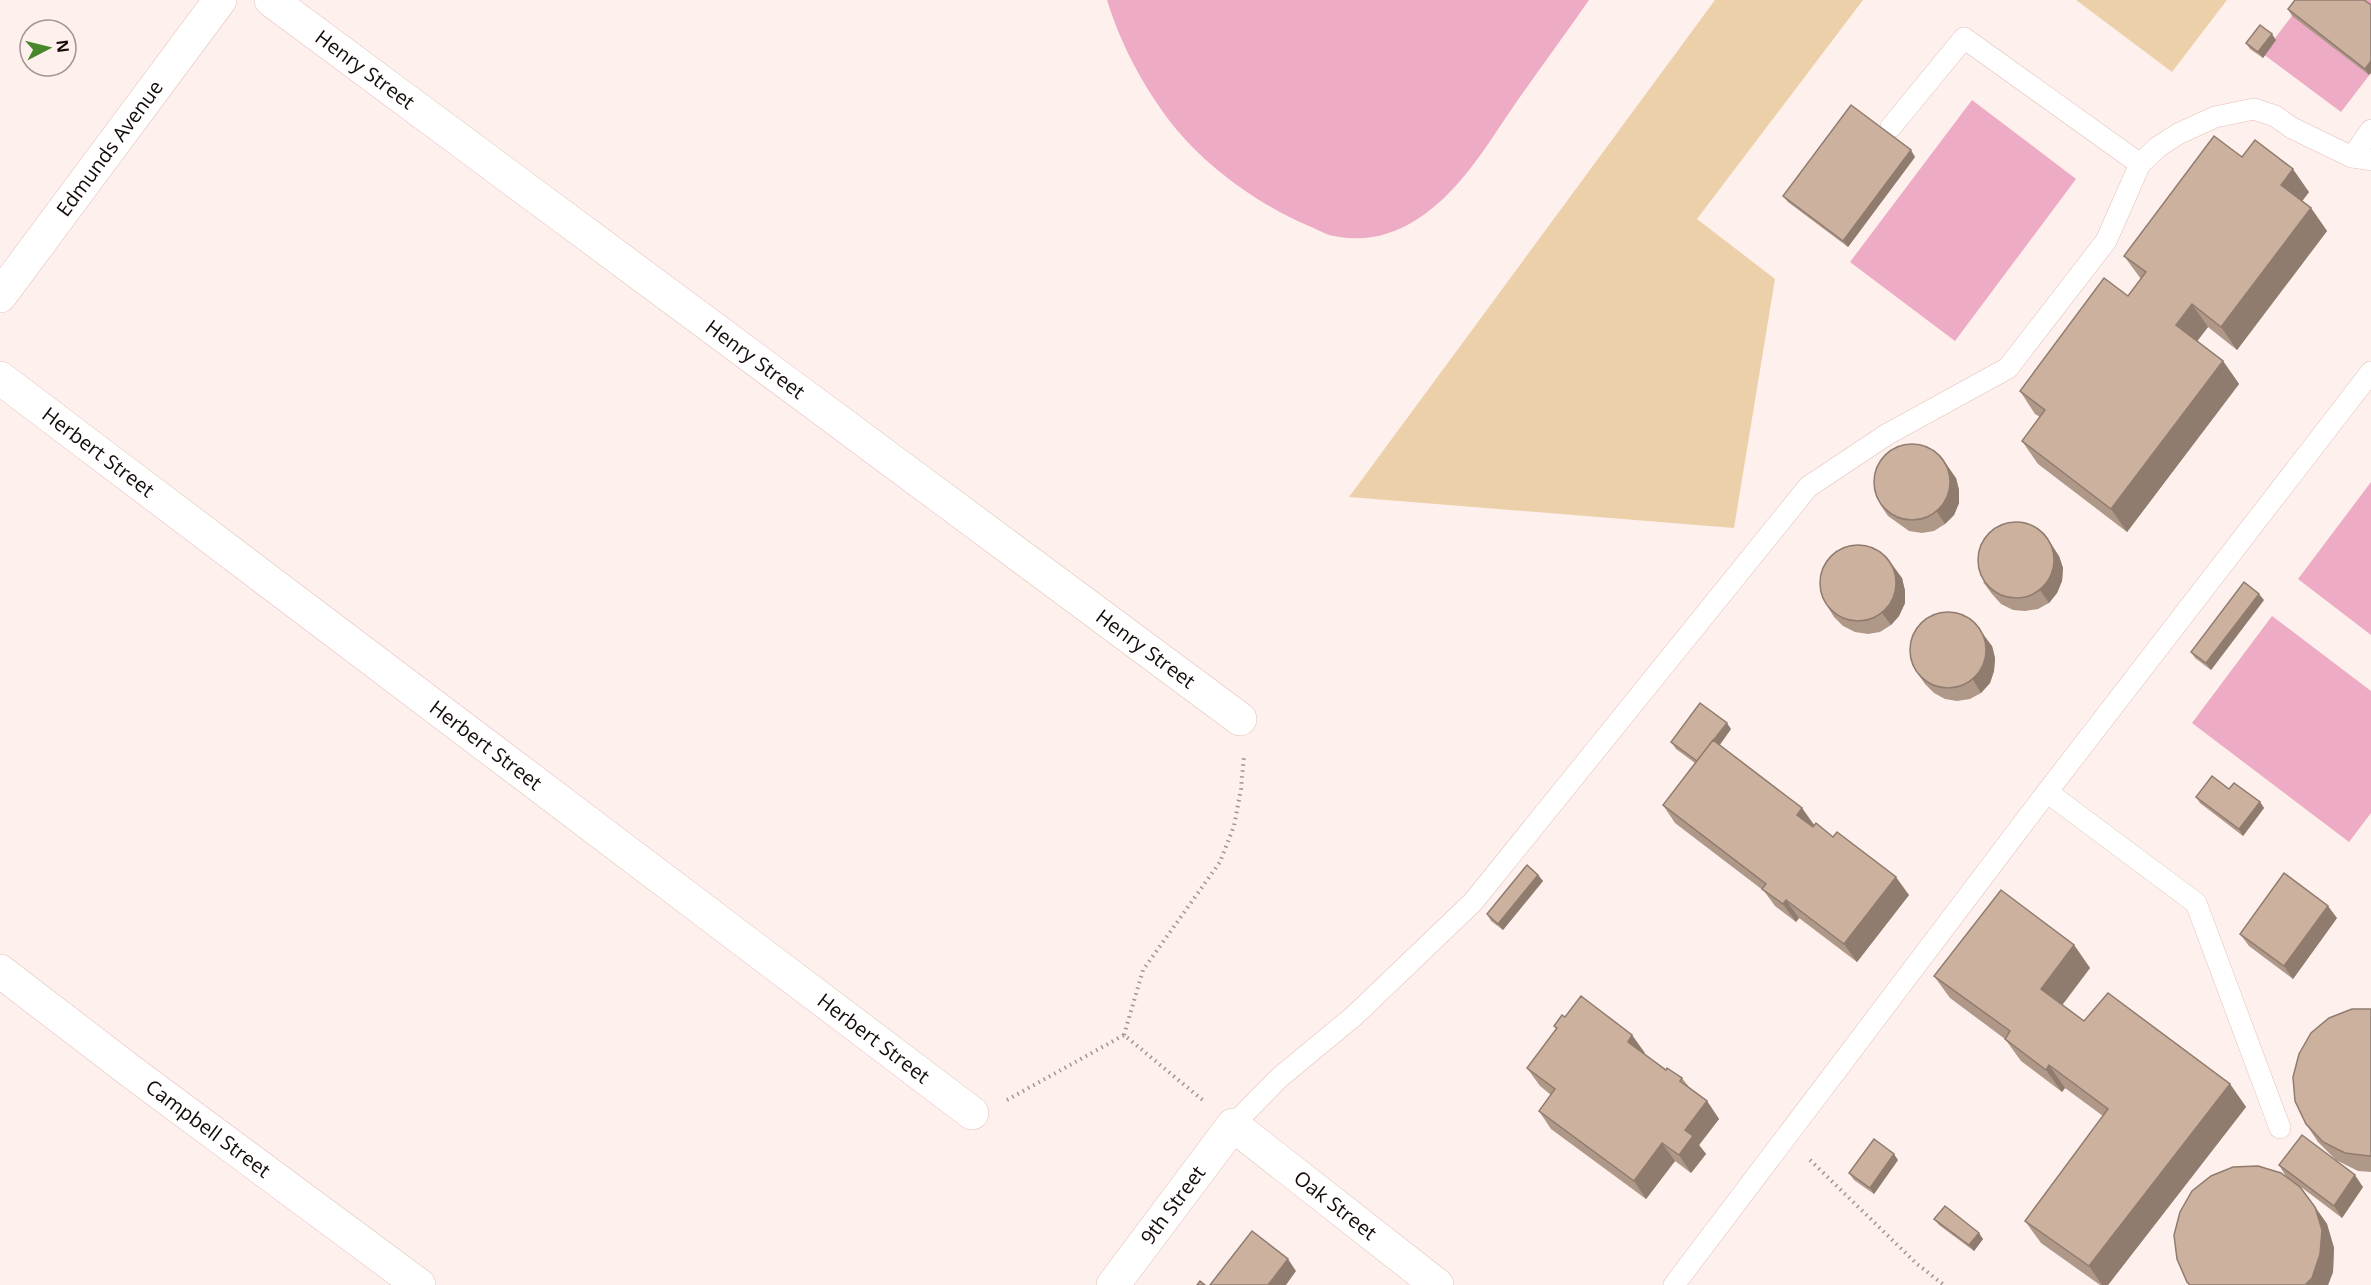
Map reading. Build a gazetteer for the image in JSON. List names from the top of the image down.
{
  "streets": {
    "street": [
      "Henry Street",
      "Edmunds Avenue",
      "Herbert Street",
      "Campbell Street",
      "9th Street",
      "Oak Street"
    ]
  },
  "crossings": [
    ["9th Street", "Oak Street"]
  ],
  "north": "right"
}
